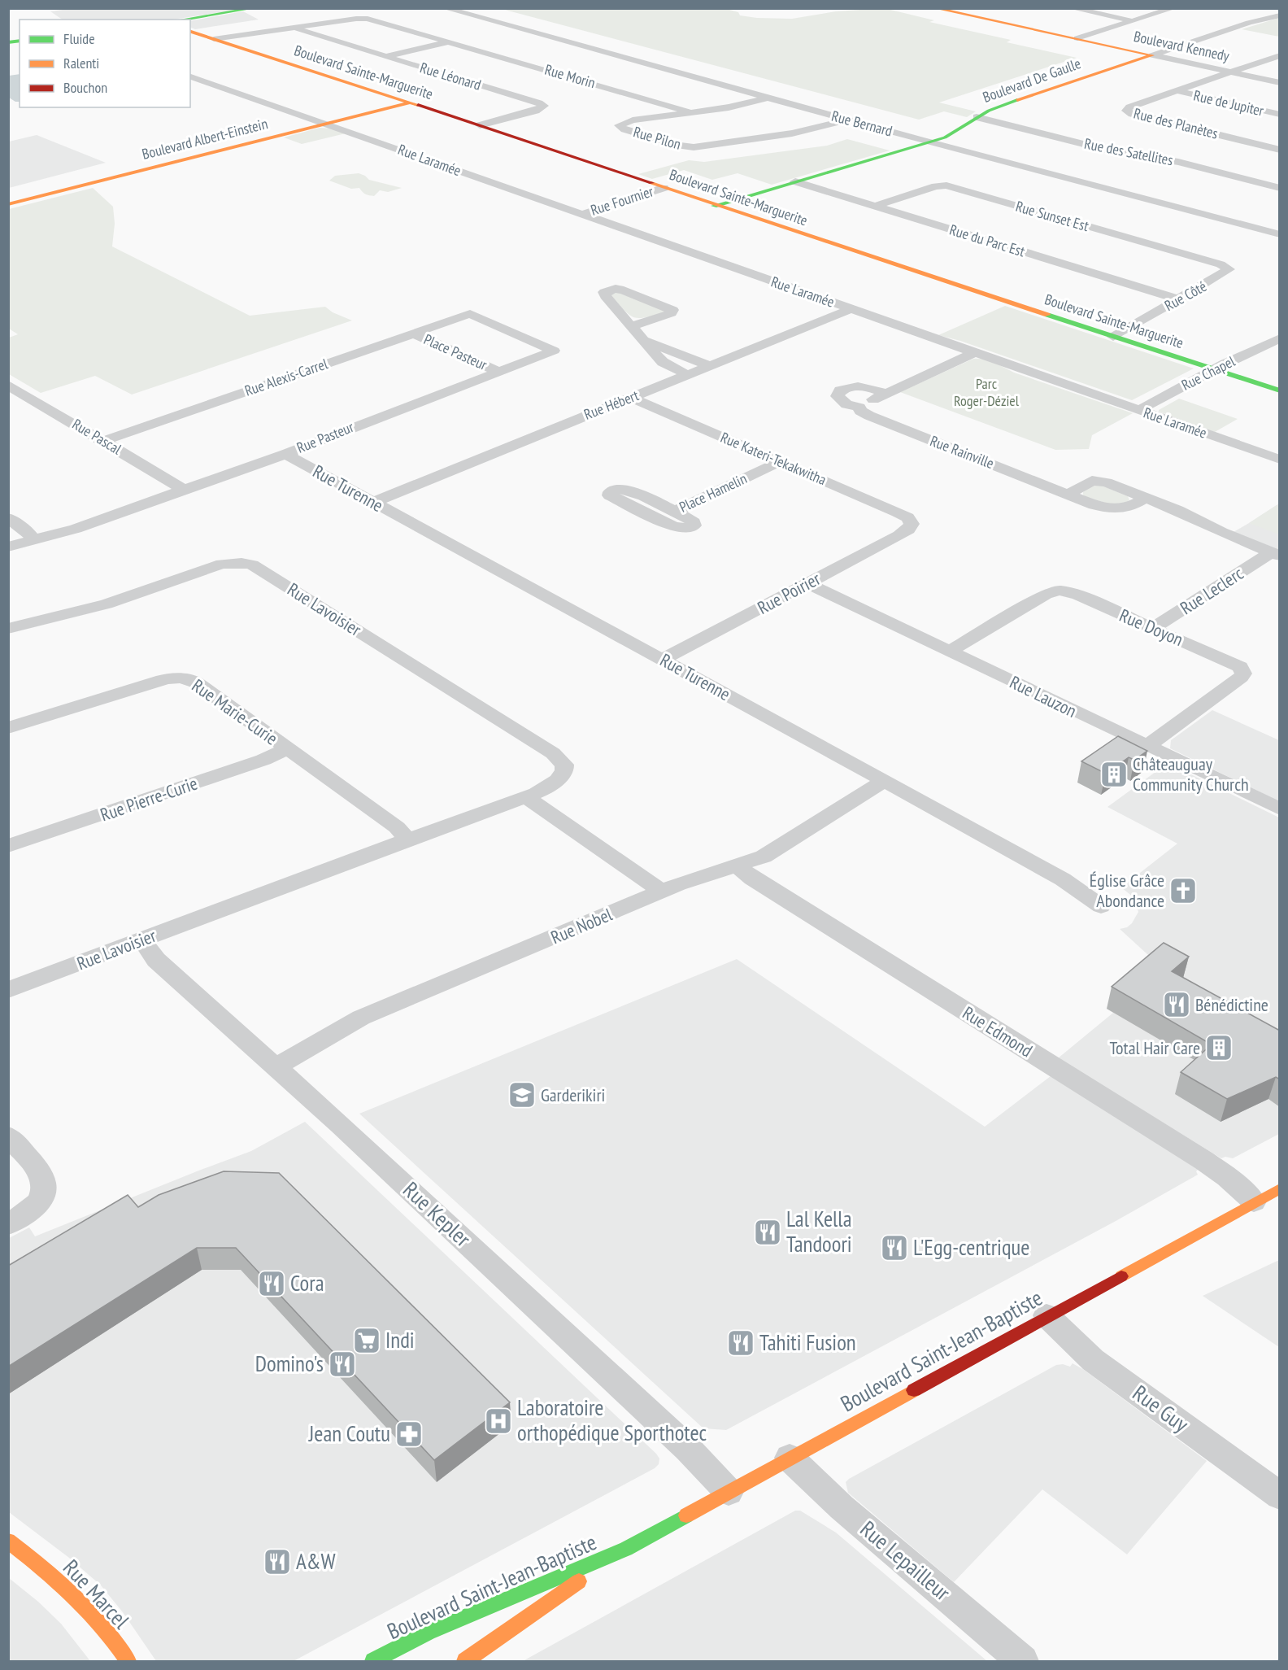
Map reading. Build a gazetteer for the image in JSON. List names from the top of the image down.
{
  "streets": {
    "main road": [
      "Boulevard Kennedy",
      "Boulevard Sainte-Marguerite",
      "Boulevard De Gaulle",
      "Boulevard Albert-Einstein",
      "Boulevard Saint-Jean-Baptiste",
      "Rue Marcel"
    ],
    "street": [
      "Rue Léonard",
      "Rue Morin",
      "Rue de Jupiter",
      "Rue Bernard",
      "Rue des Planètes",
      "Rue Pilon",
      "Rue des Satellites",
      "Rue Laramée",
      "Rue Fournier",
      "Rue Sunset Est",
      "Rue du Parc Est",
      "Rue Côté",
      "Place Pasteur",
      "Rue Chapel",
      "Rue Alexis-Carrel",
      "Rue Hébert",
      "Rue Pascal",
      "Rue Pasteur",
      "Rue Rainville",
      "Rue Kateri-Tekakwitha",
      "Rue Turenne",
      "Place Hamelin",
      "Rue Leclerc",
      "Rue Poirier",
      "Rue Lavoisier",
      "Rue Doyon",
      "Rue Lauzon",
      "Rue Marie-Curie",
      "Rue Pierre-Curie",
      "Rue Nobel",
      "Rue Edmond",
      "Rue Kepler",
      "Rue Guy",
      "Rue Lepailleur"
    ]
  },
  "crossings": [
    ["Boulevard Kennedy", "Boulevard De Gaulle"],
    ["Boulevard Kennedy", "Rue des Planètes"],
    ["Boulevard Sainte-Marguerite", "Rue Léonard"],
    ["Boulevard Sainte-Marguerite", "Rue Morin"],
    ["Boulevard Sainte-Marguerite", "Boulevard De Gaulle"],
    ["Boulevard Sainte-Marguerite", "Boulevard Albert-Einstein"],
    ["Boulevard Sainte-Marguerite", "Rue Fournier"],
    ["Boulevard Sainte-Marguerite", "Rue Côté"],
    ["Boulevard Sainte-Marguerite", "Rue Chapel"],
    ["Rue Léonard", "Rue Morin"],
    ["Rue Morin", "Rue Pilon"],
    ["Boulevard De Gaulle", "Rue Bernard"],
    ["Boulevard De Gaulle", "Rue des Satellites"],
    ["Boulevard De Gaulle", "Rue du Parc Est"],
    ["Rue de Jupiter", "Rue des Planètes"],
    ["Rue Bernard", "Rue Pilon"],
    ["Boulevard Albert-Einstein", "Rue Laramée"],
    ["Rue Laramée", "Rue Fournier"],
    ["Rue Laramée", "Rue Chapel"],
    ["Rue Laramée", "Rue Hébert"],
    ["Rue Sunset Est", "Rue du Parc Est"],
    ["Rue Sunset Est", "Rue Côté"],
    ["Rue du Parc Est", "Rue Côté"],
    ["Place Pasteur", "Rue Alexis-Carrel"],
    ["Place Pasteur", "Rue Pasteur"],
    ["Rue Alexis-Carrel", "Rue Pascal"],
    ["Rue Alexis-Carrel", "Rue Pasteur"],
    ["Rue Hébert", "Rue Kateri-Tekakwitha"],
    ["Rue Hébert", "Rue Turenne"],
    ["Rue Pascal", "Rue Pasteur"],
    ["Rue Pasteur", "Rue Turenne"],
    ["Rue Kateri-Tekakwitha", "Place Hamelin"],
    ["Rue Kateri-Tekakwitha", "Rue Poirier"],
    ["Rue Turenne", "Rue Poirier"],
    ["Rue Turenne", "Rue Nobel"],
    ["Rue Leclerc", "Rue Doyon"],
    ["Rue Poirier", "Rue Lauzon"],
    ["Rue Lavoisier", "Rue Marie-Curie"],
    ["Rue Lavoisier", "Rue Kepler"],
    ["Rue Doyon", "Rue Lauzon"],
    ["Rue Marie-Curie", "Rue Pierre-Curie"],
    ["Rue Nobel", "Rue Edmond"],
    ["Rue Nobel", "Rue Kepler"],
    ["Rue Edmond", "Boulevard Saint-Jean-Baptiste"],
    ["Rue Kepler", "Boulevard Saint-Jean-Baptiste"],
    ["Boulevard Saint-Jean-Baptiste", "Rue Guy"],
    ["Boulevard Saint-Jean-Baptiste", "Rue Lepailleur"]
  ],
  "parks": ["Parc Roger-Déziel"],
  "places": {
    "building": ["Châteauguay Community Church", "Total Hair Care"],
    "church": ["Église Grâce Abondance"],
    "restaurant": [
      "Bénédictine",
      "Lal Kella Tandoori",
      "L'Egg-centrique",
      "Cora",
      "Tahiti Fusion",
      "Domino's",
      "A&W"
    ],
    "school or university": ["Garderikiri"],
    "supermarket": ["Indi"],
    "hospital": ["Laboratoire orthopédique Sporthotec"],
    "pharmacy": ["Jean Coutu"]
  },
  "legend": ["Fluide", "Ralenti", "Bouchon"]
}
